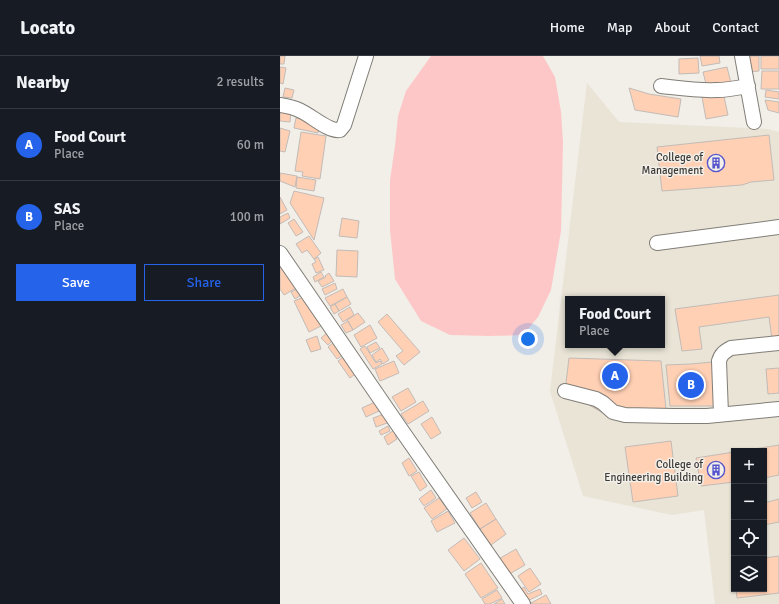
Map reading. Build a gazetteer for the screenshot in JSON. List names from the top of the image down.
{
  "places": {
    "building": ["College of Management", "College of Engineering Building"]
  },
  "page": {
    "header": "Locato",
    "nav": [
      "Home",
      "Map",
      "About",
      "Contact"
    ],
    "heading": ["Nearby", "2 results"],
    "list": [
      {
        "mark": "A",
        "name": "Food Court",
        "note": "Place",
        "value": "60 m"
      },
      {
        "mark": "B",
        "name": "SAS",
        "note": "Place",
        "value": "100 m"
      }
    ],
    "buttons": ["Save", "Share"],
    "popup": ["Food Court", "Place"],
    "pins": ["A", "B"],
    "map_buttons": ["+", "−"]
  }
}
